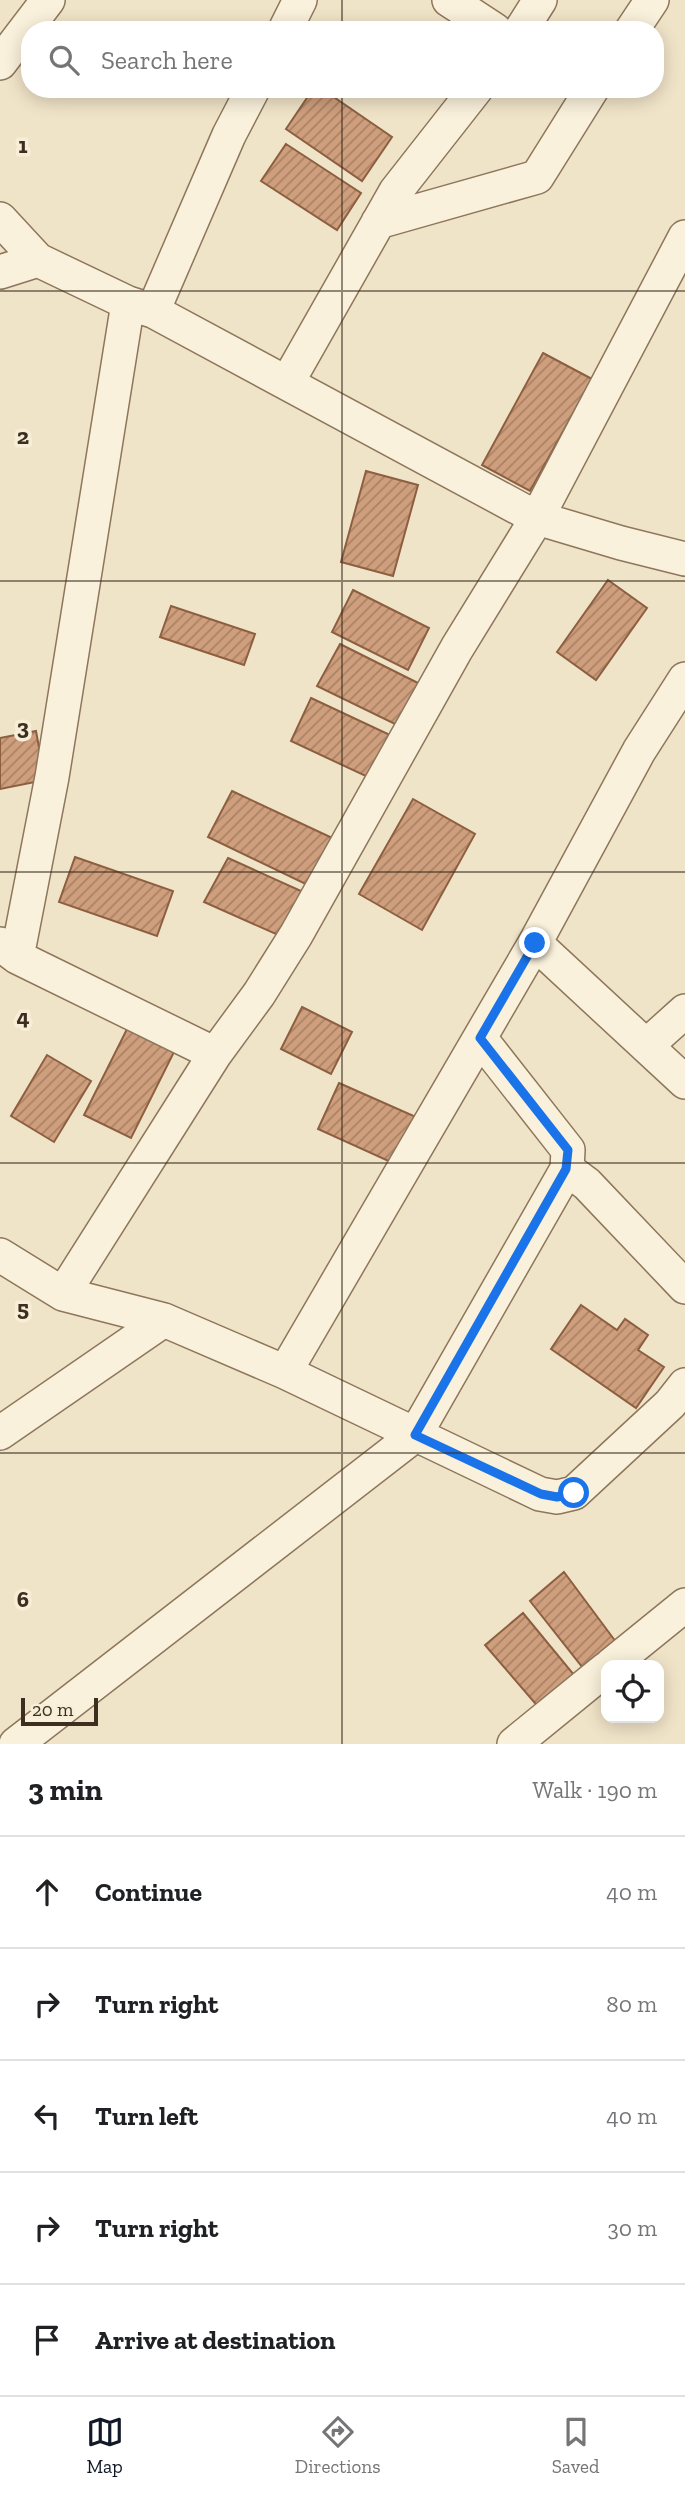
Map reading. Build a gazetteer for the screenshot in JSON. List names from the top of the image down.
{
  "scale_bar": "20 m",
  "page": {
    "search": "Search here",
    "scale": "20 m",
    "heading": ["3 min", "Walk · 190 m"],
    "list": [
      ["Continue", "40 m"],
      ["Turn right", "80 m"],
      ["Turn left", "40 m"],
      ["Turn right", "30 m"],
      "Arrive at destination"
    ],
    "nav": ["Map", "Directions", "Saved"]
  },
  "grid": {
    "rows": [
      "1",
      "2",
      "3",
      "4",
      "5",
      "6"
    ]
  }
}
